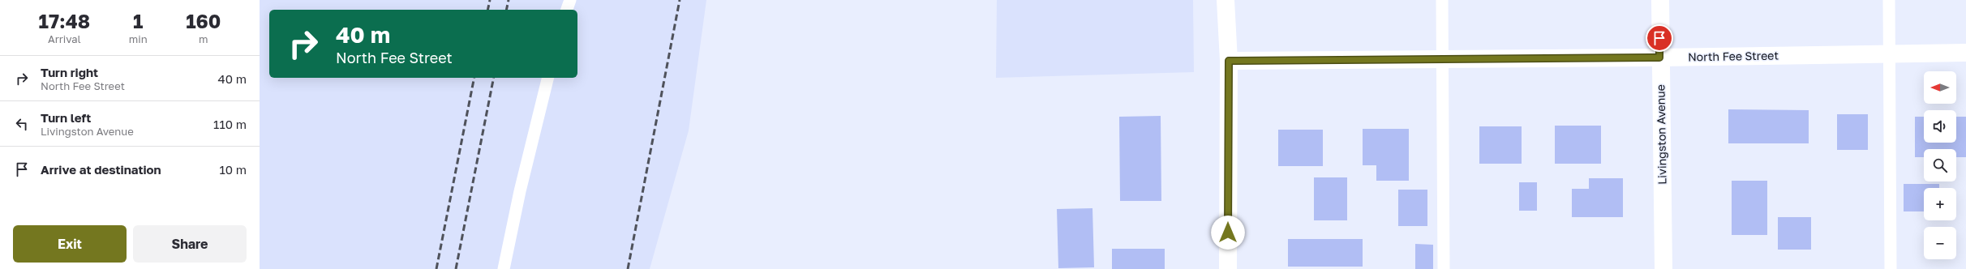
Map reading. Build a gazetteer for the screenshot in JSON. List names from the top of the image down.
{
  "streets": {
    "street": ["North Fee Street", "Livingston Avenue"]
  },
  "crossings": [
    ["North Fee Street", "Livingston Avenue"]
  ],
  "north": "left",
  "page": {
    "eta": [
      "17:48",
      "Arrival",
      "1",
      "min",
      "160",
      "m"
    ],
    "turn": ["40 m", "North Fee Street"],
    "list": [
      {
        "name": "Turn right",
        "note": "North Fee Street",
        "value": "40 m"
      },
      {
        "name": "Turn left",
        "note": "Livingston Avenue",
        "value": "110 m"
      },
      {
        "name": "Arrive at destination",
        "value": "10 m"
      }
    ],
    "map_buttons": ["+", "−"],
    "buttons": ["Exit", "Share"]
  }
}
